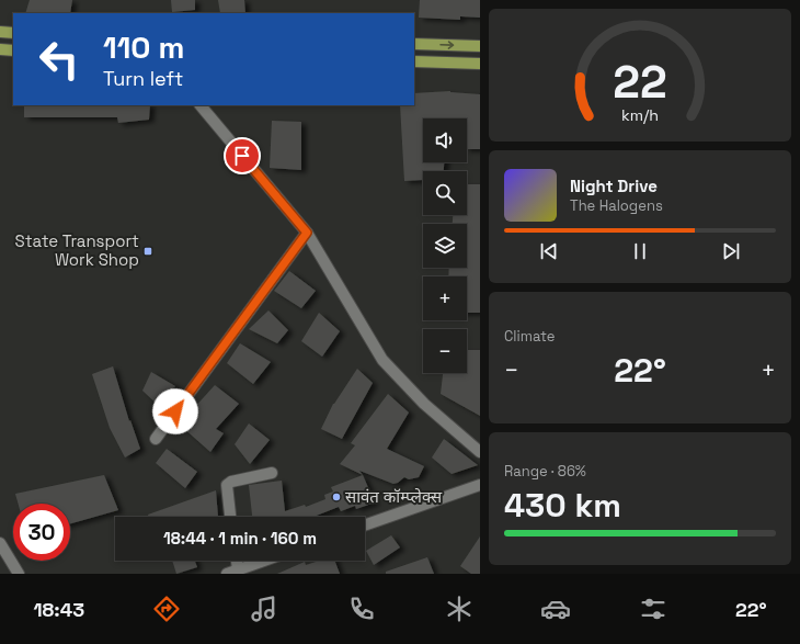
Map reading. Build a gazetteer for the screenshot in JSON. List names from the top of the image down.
{
  "places": {
    "transit": ["State Transport Work Shop"],
    "other": ["सावंत कॉम्प्लेक्स"]
  },
  "page": {
    "turn": ["110 m", "Turn left"],
    "map_buttons": ["+", "−"],
    "song": ["Night Drive", "The Halogens"],
    "tile": [
      "Climate",
      ["Range · 86%", "430 km"]
    ],
    "heat": ["−", "22°", "+"],
    "limit": "30",
    "trip": "18:44 · 1 min · 160 m",
    "tabs": ["18:43", "22°"],
    "gauge": ["22", "km/h"]
  }
}
